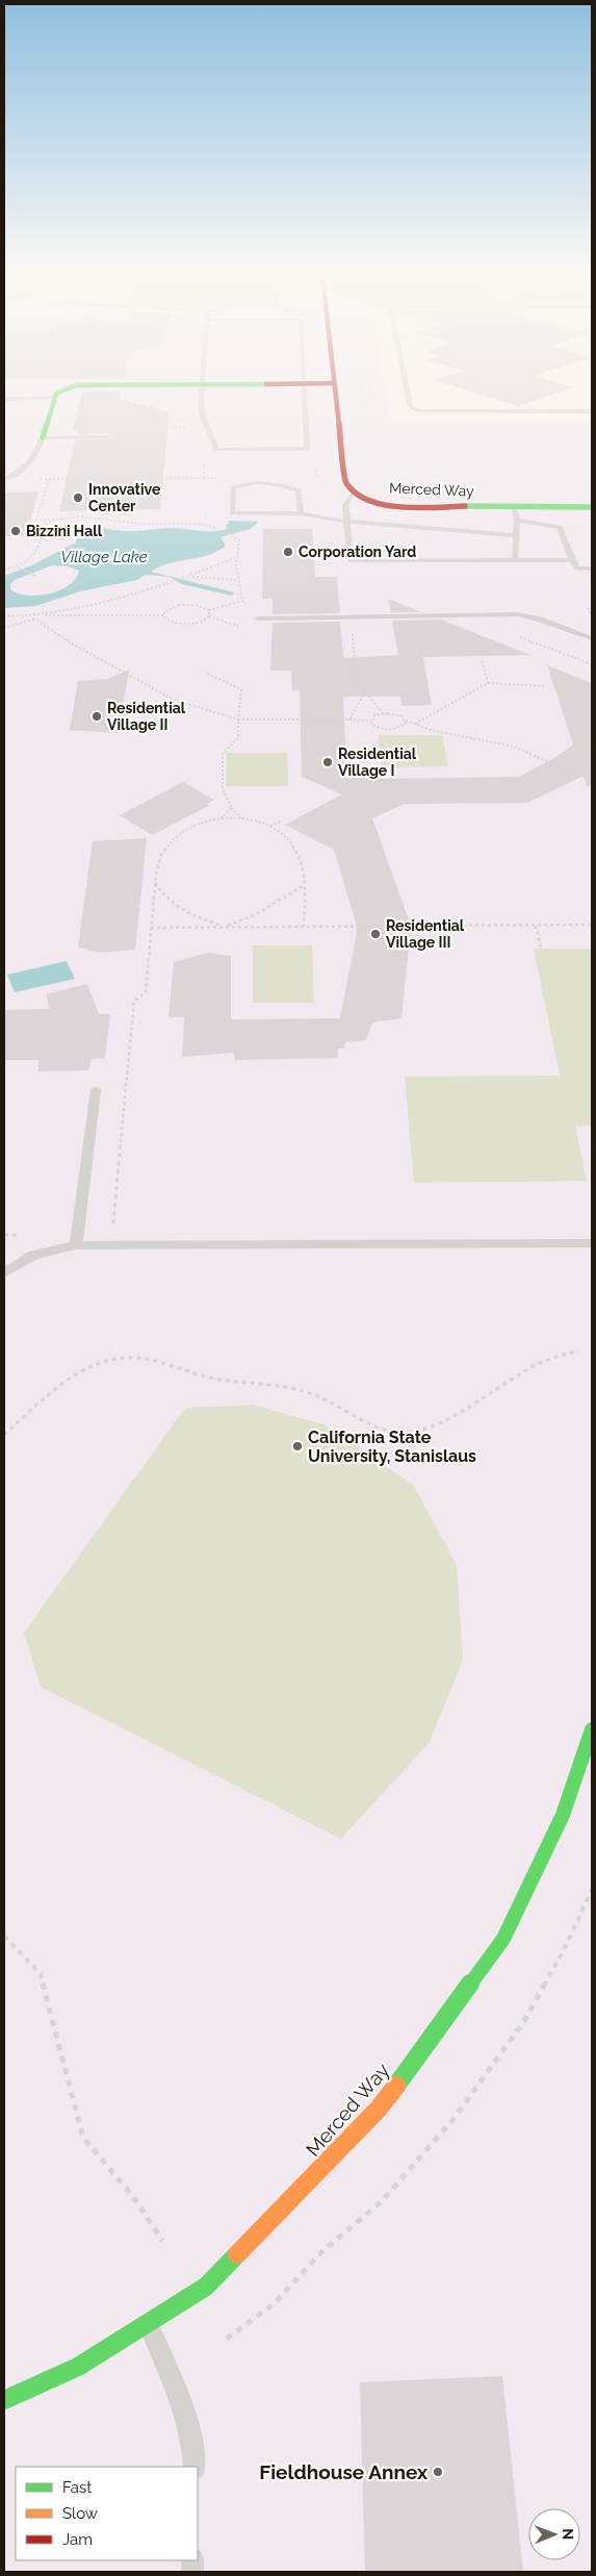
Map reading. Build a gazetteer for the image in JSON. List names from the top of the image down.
{
  "streets": {
    "street": ["Merced Way"]
  },
  "water": ["Village Lake"],
  "places": [
    "Innovative Center",
    "Bizzini Hall",
    "Corporation Yard",
    "Residential Village II",
    "Residential Village I",
    "Residential Village III",
    "California State University, Stanislaus",
    "Fieldhouse Annex"
  ],
  "legend": ["Fast", "Slow", "Jam"],
  "north": "right"
}
